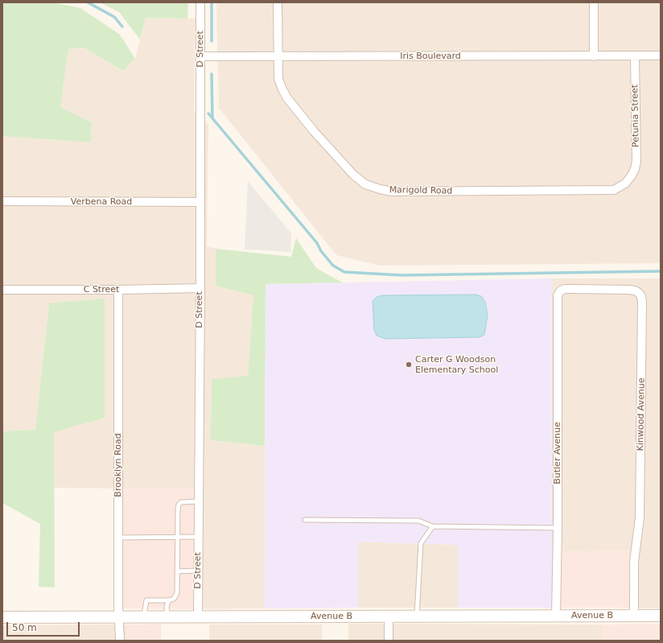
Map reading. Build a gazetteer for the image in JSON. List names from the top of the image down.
{
  "streets": {
    "main road": ["Avenue B"],
    "street": [
      "D Street",
      "Iris Boulevard",
      "Petunia Street",
      "Marigold Road",
      "Verbena Road",
      "C Street",
      "Kinwood Avenue",
      "Butler Avenue",
      "Brooklyn Road"
    ]
  },
  "crossings": [
    ["D Street", "Iris Boulevard"],
    ["D Street", "Verbena Road"],
    ["D Street", "C Street"],
    ["D Street", "Avenue B"],
    ["Iris Boulevard", "Petunia Street"],
    ["Iris Boulevard", "Marigold Road"],
    ["Petunia Street", "Marigold Road"],
    ["C Street", "Brooklyn Road"],
    ["Kinwood Avenue", "Butler Avenue"],
    ["Kinwood Avenue", "Avenue B"],
    ["Butler Avenue", "Avenue B"],
    ["Brooklyn Road", "Avenue B"]
  ],
  "places": ["Carter G Woodson Elementary School"],
  "scale_bar": "50 m"
}
